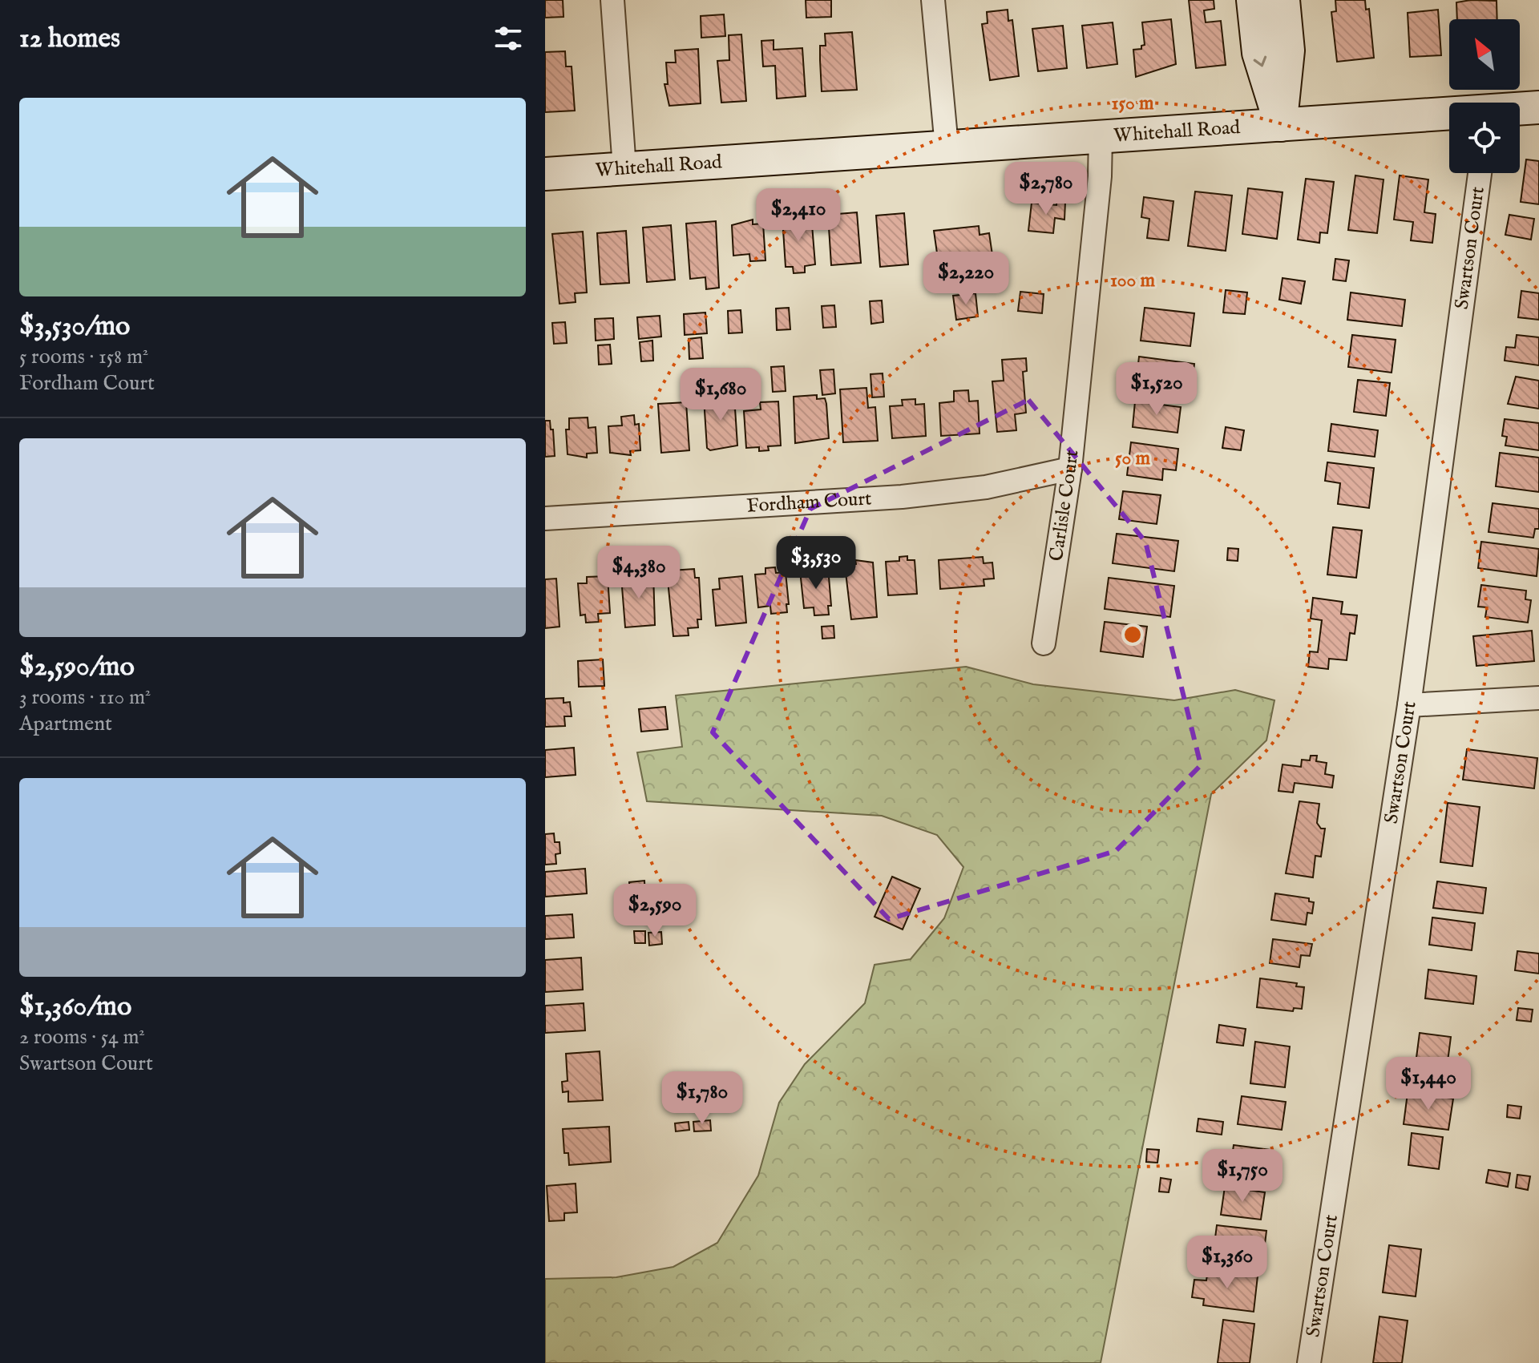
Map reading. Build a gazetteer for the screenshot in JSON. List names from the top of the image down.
{
  "streets": {
    "street": [
      "Whitehall Road",
      "Swartson Court",
      "Fordham Court",
      "Carlisle Court"
    ]
  },
  "crossings": [
    ["Whitehall Road", "Carlisle Court"],
    ["Fordham Court", "Carlisle Court"]
  ],
  "north": "top left",
  "page": {
    "heading": "12 homes",
    "list": [
      {
        "name": "$3,530/mo",
        "note": "5 rooms · 158 m² · Fordham Court"
      },
      {
        "name": "$2,590/mo",
        "note": "3 rooms · 110 m² · Apartment"
      },
      {
        "name": "$1,360/mo",
        "note": "2 rooms · 54 m² · Swartson Court"
      }
    ],
    "price": [
      "$2,780",
      "$2,410",
      "$2,220",
      "$1,520",
      "$1,680",
      "$3,530",
      "$4,380",
      "$2,590",
      "$1,440",
      "$1,780",
      "$1,750",
      "$1,360"
    ]
  },
  "rings": ["150 m", "100 m", "50 m"]
}
